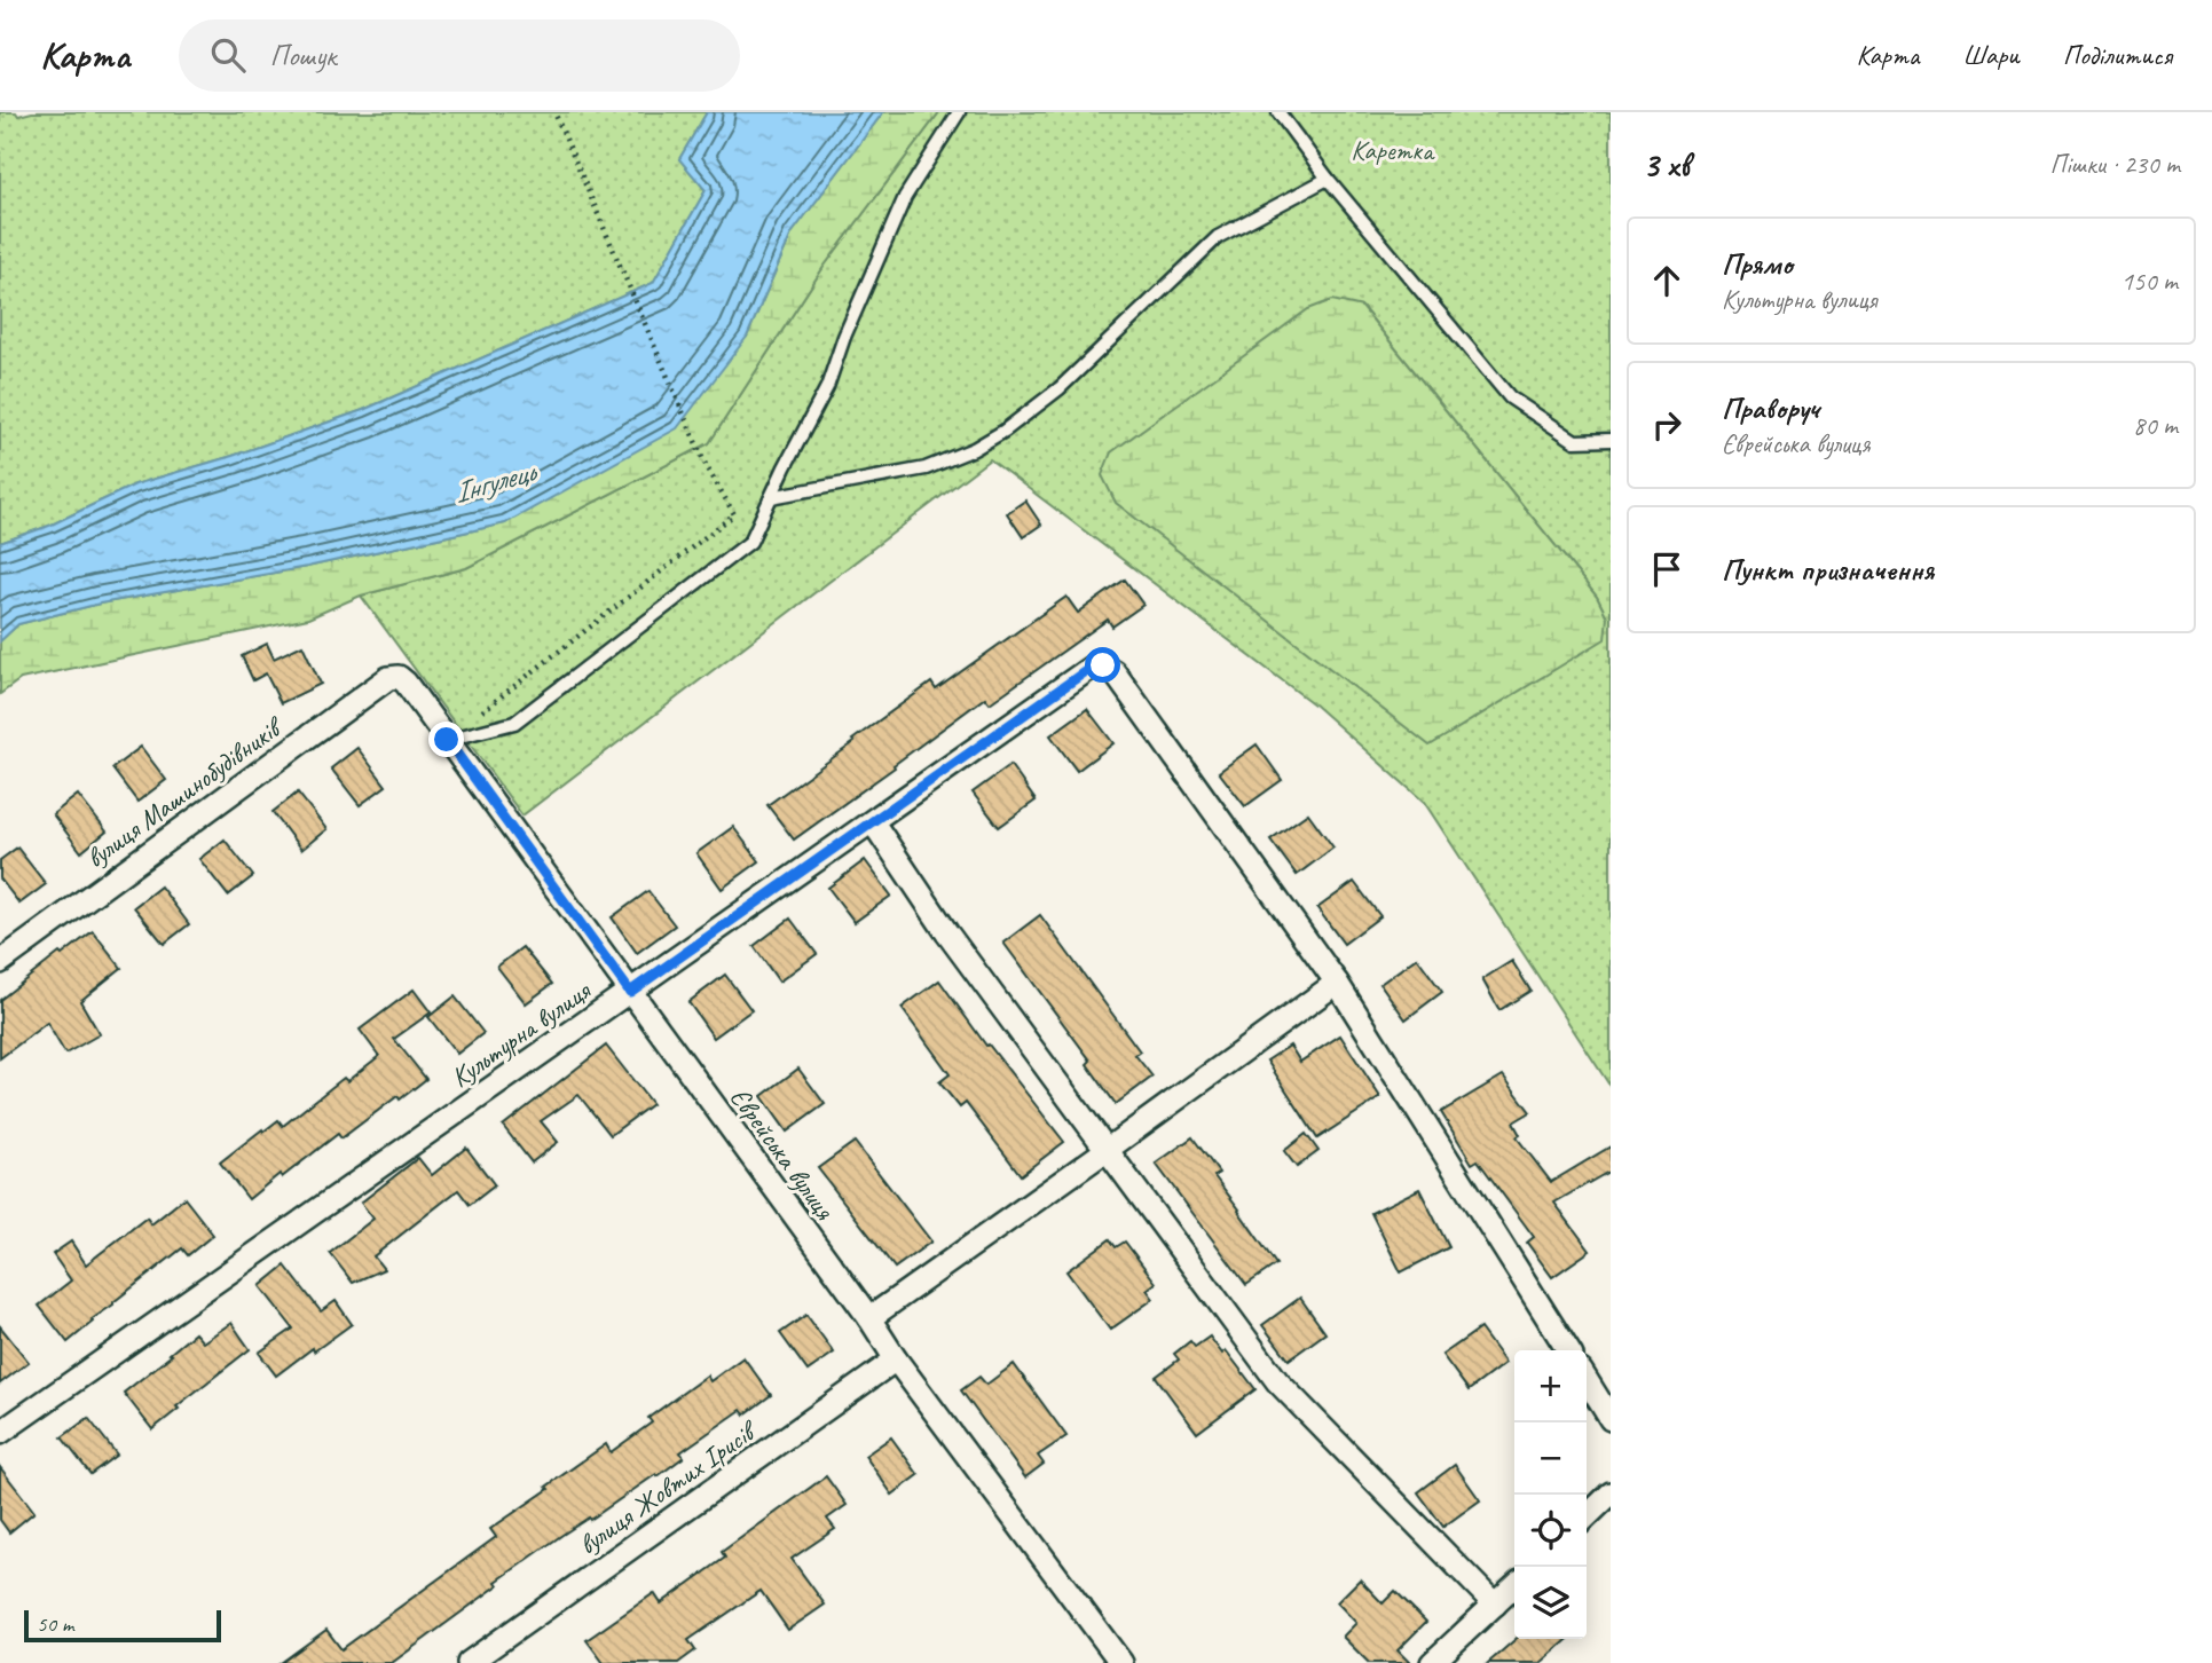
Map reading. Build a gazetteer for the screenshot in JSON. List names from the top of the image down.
{
  "streets": {
    "street": [
      "вулиця Машинобудівників",
      "Культурна вулиця",
      "Єврейська вулиця",
      "вулиця Жовтих Ірисів"
    ]
  },
  "crossings": [
    ["вулиця Машинобудівників", "Єврейська вулиця"],
    ["Культурна вулиця", "Єврейська вулиця"],
    ["Єврейська вулиця", "вулиця Жовтих Ірисів"]
  ],
  "water": ["Інгулець"],
  "parks": ["Каретка"],
  "scale_bar": "50 m",
  "page": {
    "header": "Карта",
    "search": "Пошук",
    "nav": ["Карта", "Шари", "Поділитися"],
    "heading": ["3 хв", "Пішки · 230 m"],
    "list": [
      ["Прямо", "Культурна вулиця", "150 m"],
      ["Праворуч", "Єврейська вулиця", "80 m"],
      "Пункт призначення"
    ],
    "map_buttons": ["+", "−"],
    "scale": "50 m"
  }
}
